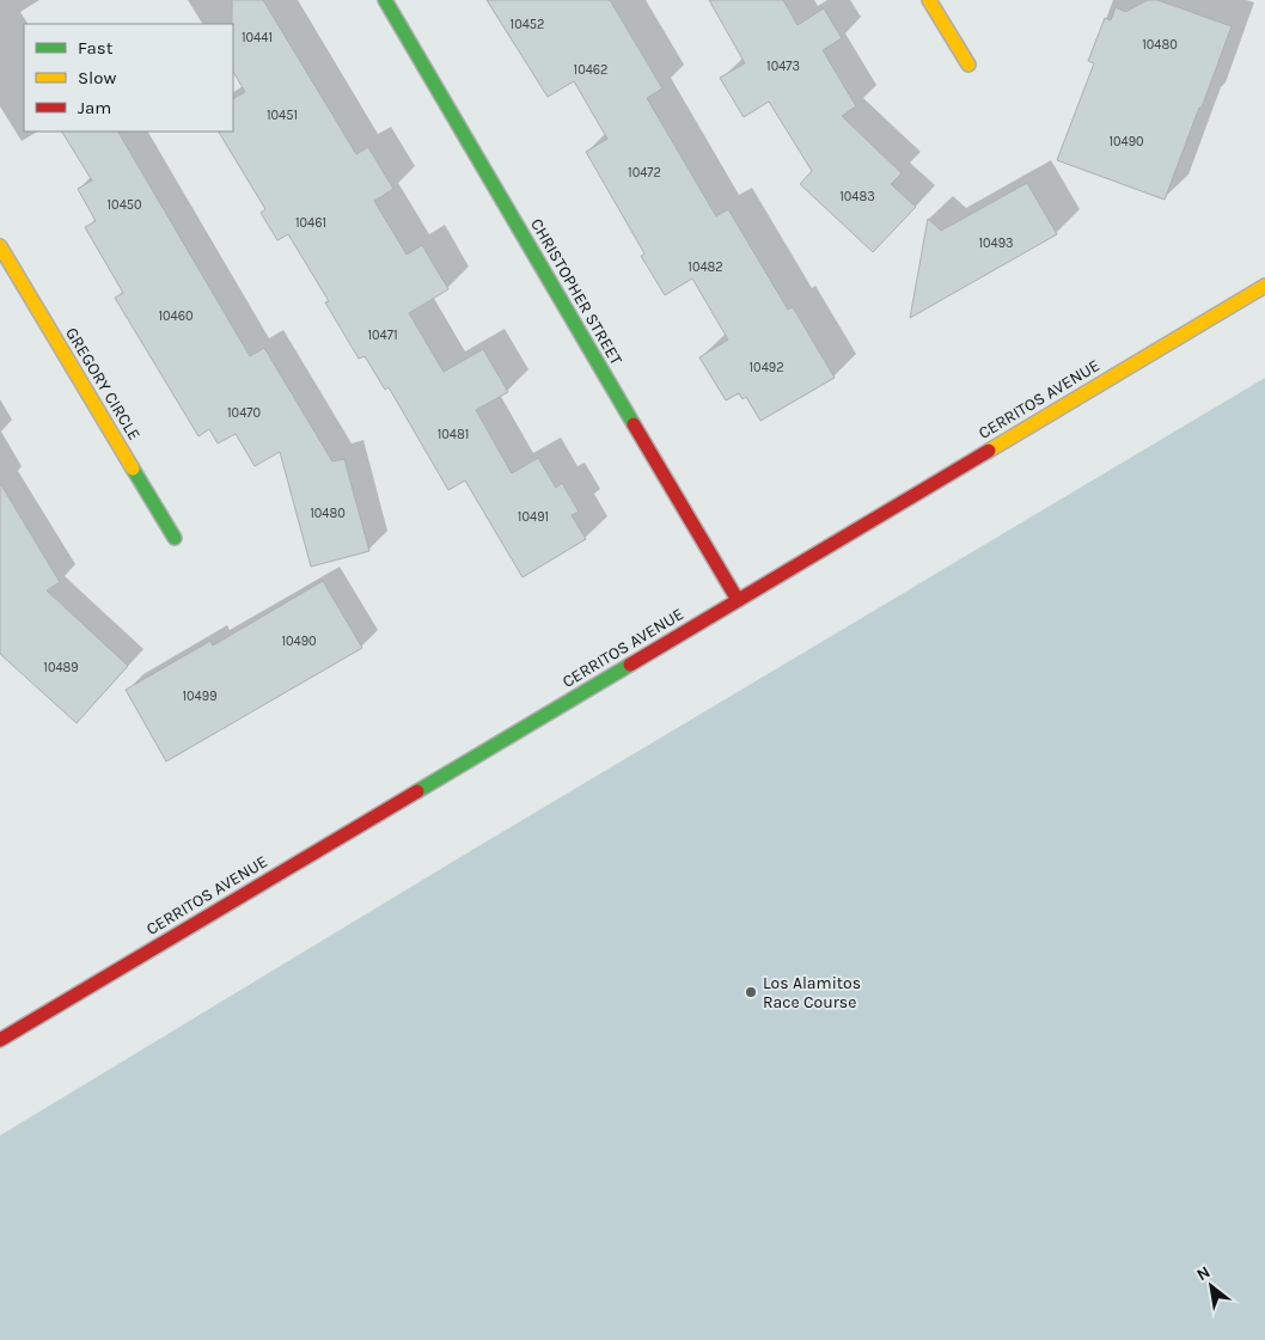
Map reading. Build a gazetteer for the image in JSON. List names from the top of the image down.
{
  "streets": {
    "main road": ["CHRISTOPHER STREET", "GREGORY CIRCLE", "CERRITOS AVENUE"]
  },
  "crossings": [
    ["CHRISTOPHER STREET", "CERRITOS AVENUE"]
  ],
  "places": ["Los Alamitos Race Course"],
  "house_numbers": [
    "10452",
    "10441",
    "10480",
    "10473",
    "10462",
    "10451",
    "10490",
    "10472",
    "10483",
    "10450",
    "10461",
    "10493",
    "10482",
    "10460",
    "10471",
    "10492",
    "10470",
    "10481",
    "10480",
    "10491",
    "10490",
    "10489",
    "10499"
  ],
  "legend": ["Fast", "Slow", "Jam"],
  "north": "top left"
}
